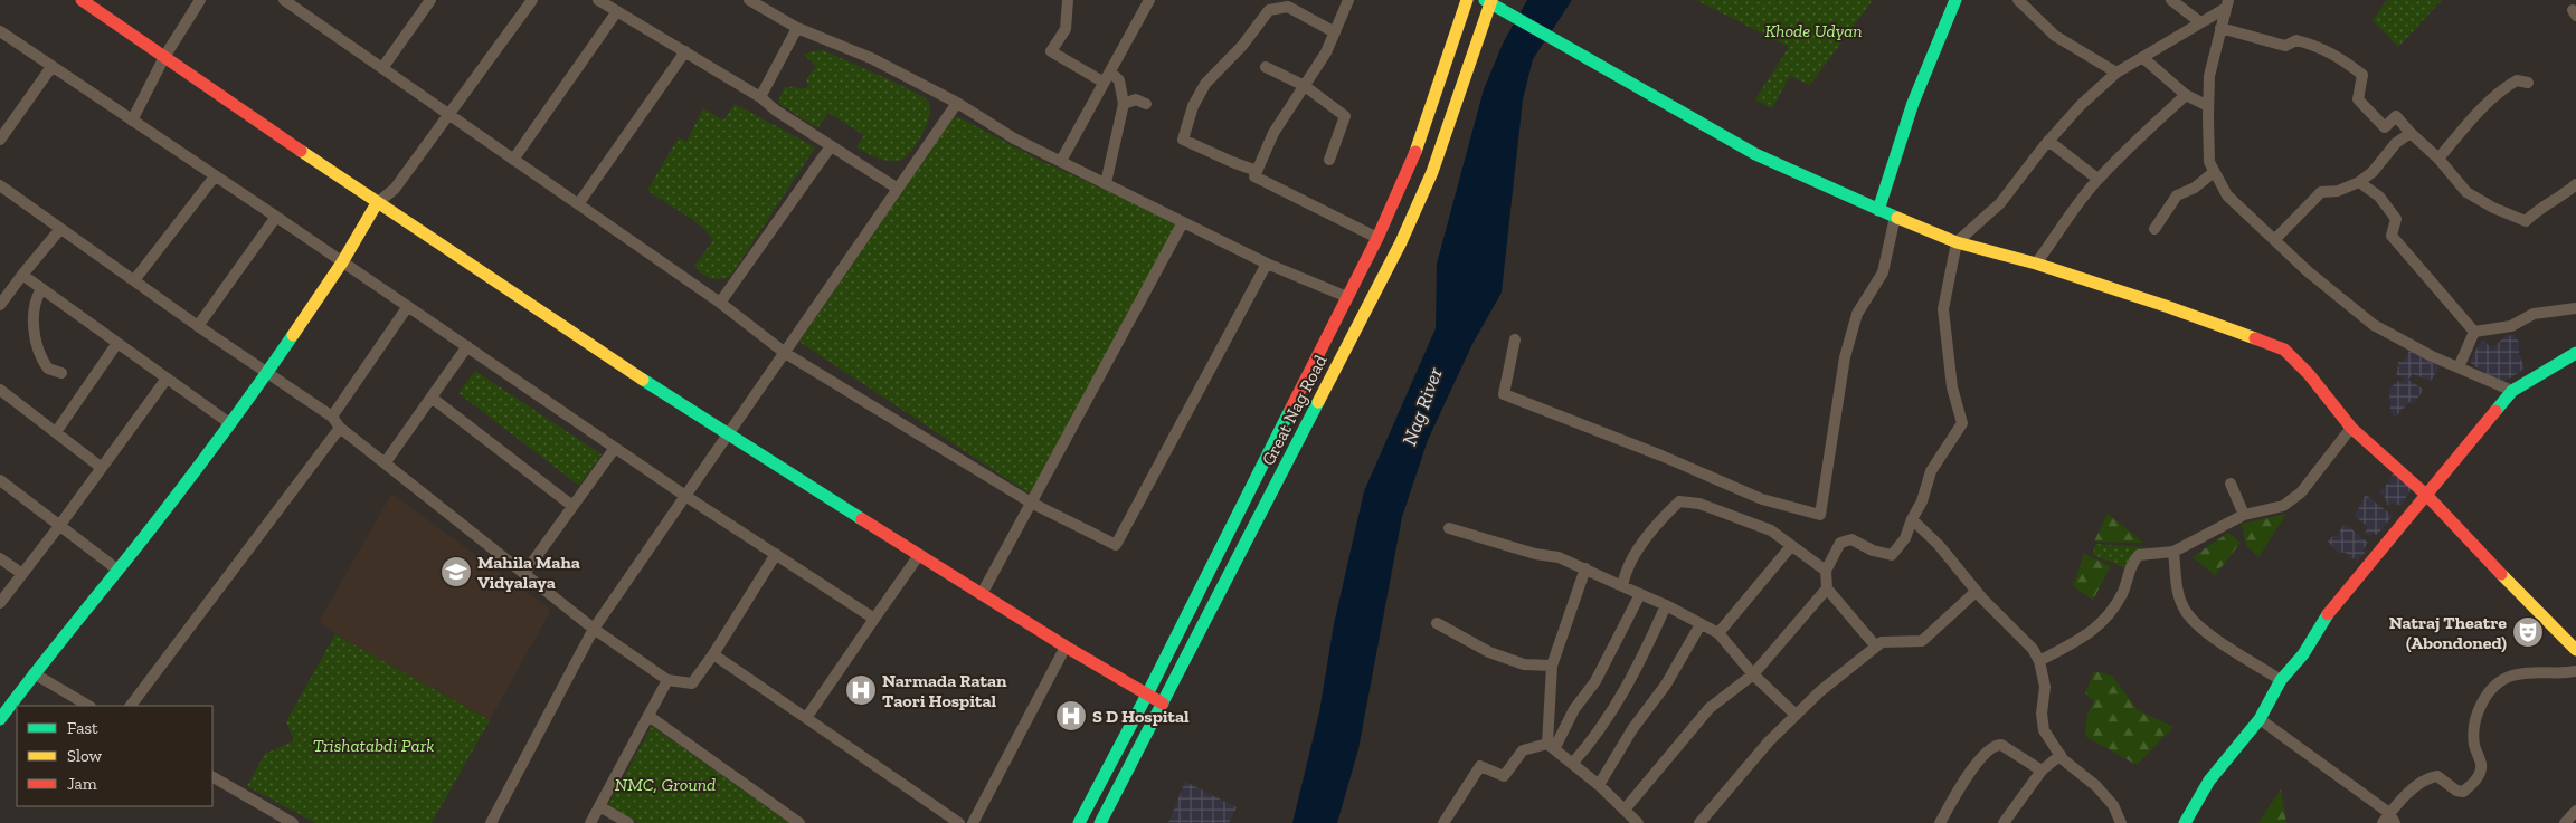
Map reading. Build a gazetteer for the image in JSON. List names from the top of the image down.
{
  "streets": {
    "main road": ["Great Nag Road"]
  },
  "water": ["Nag River"],
  "parks": ["Khode Udyan", "Trishatabdi Park", "NMC, Ground"],
  "places": {
    "school or university": ["Mahila Maha Vidyalaya"],
    "theatre": ["Natraj Theatre (Abondoned)"],
    "hospital": ["Narmada Ratan Taori Hospital", "S D Hospital"]
  },
  "legend": ["Fast", "Slow", "Jam"]
}
